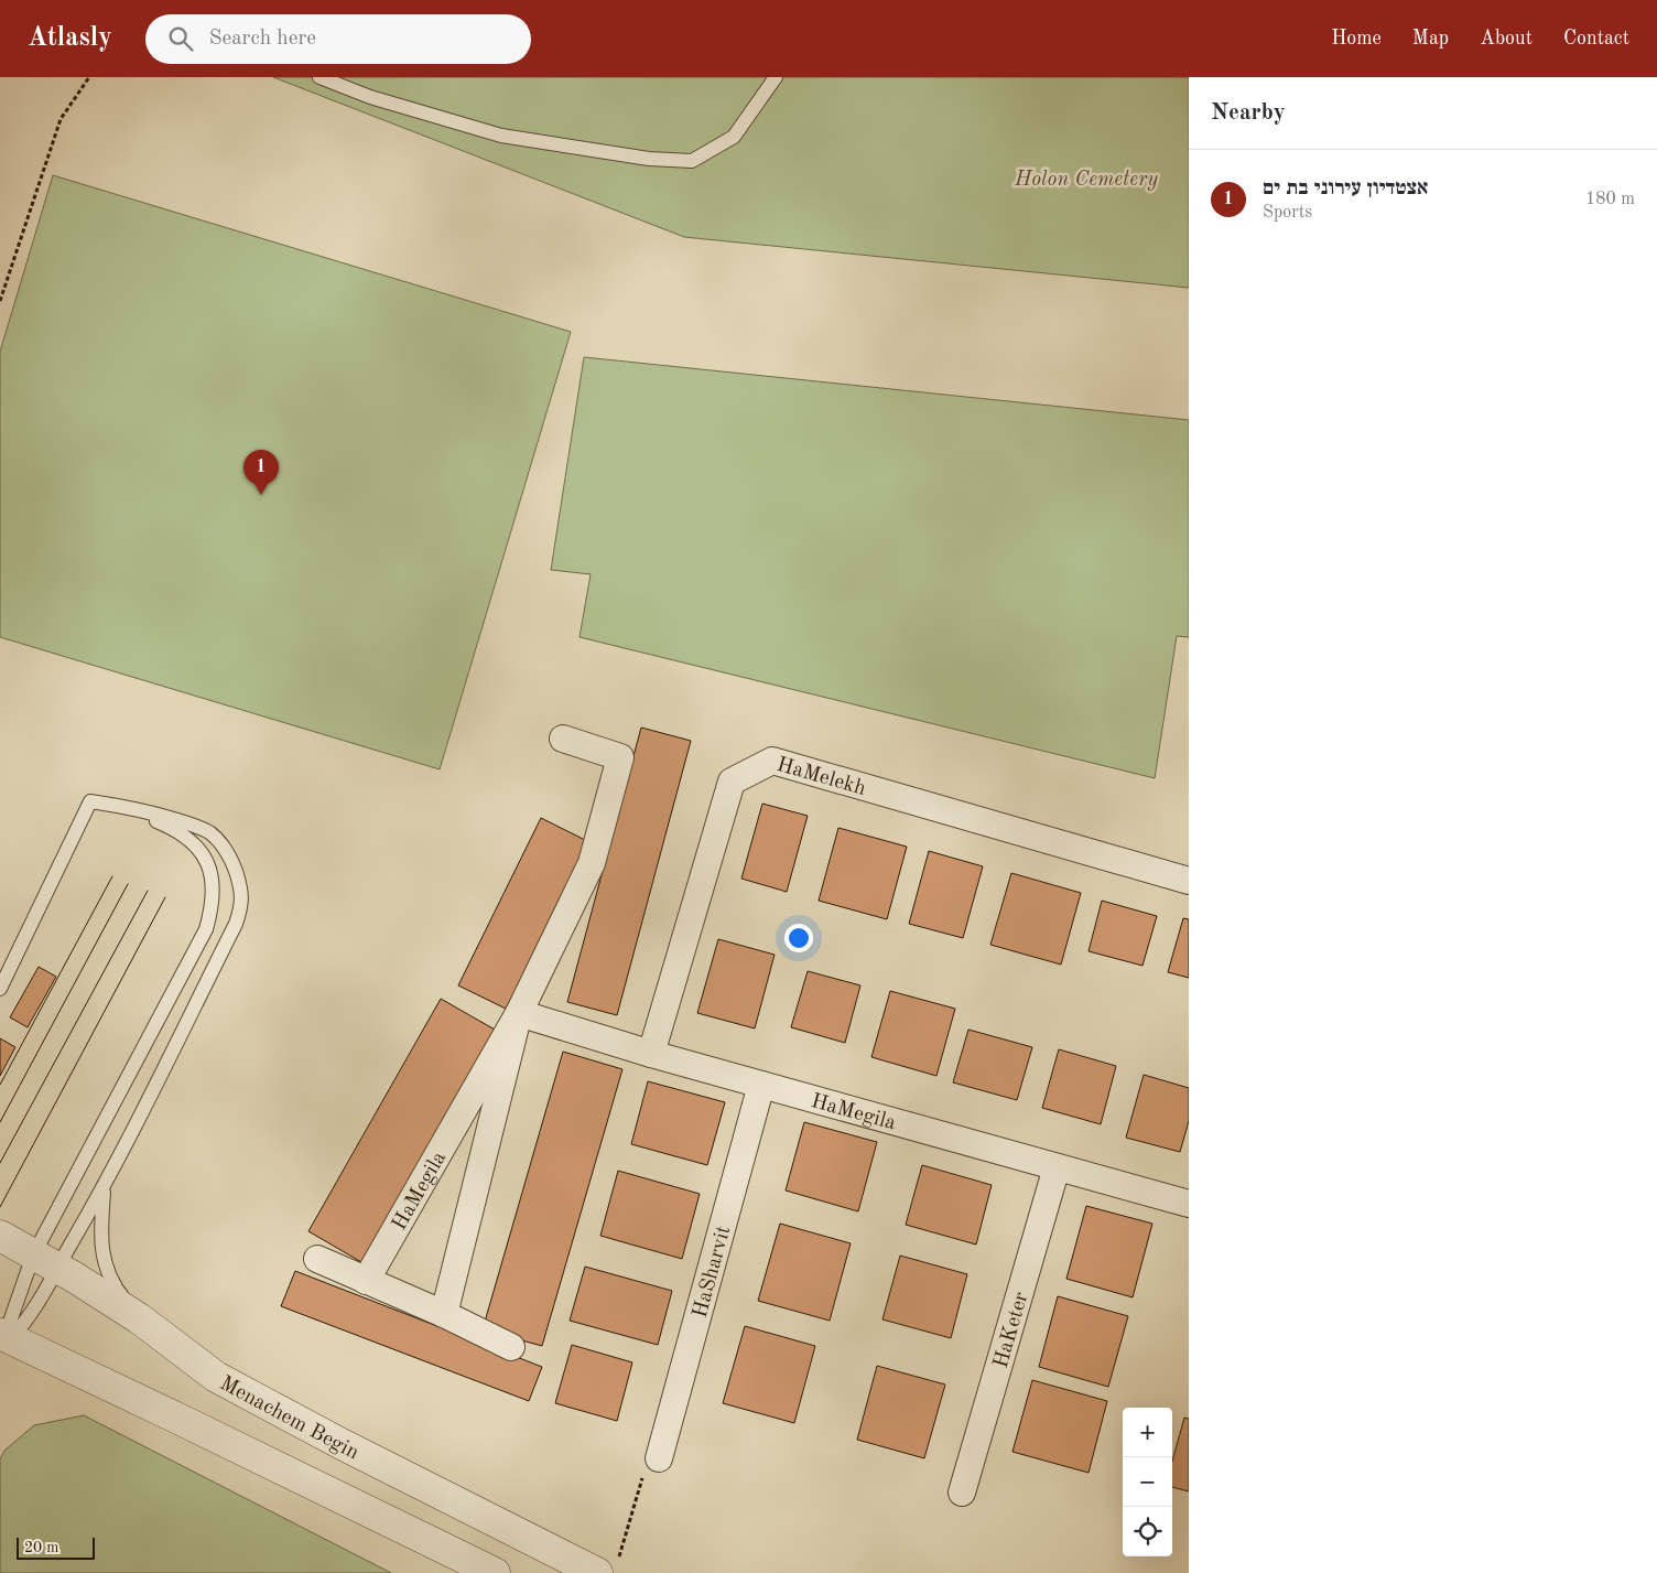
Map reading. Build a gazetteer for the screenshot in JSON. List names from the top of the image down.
{
  "streets": {
    "street": [
      "HaMelekh",
      "HaMegila",
      "HaSharvit",
      "HaKeter",
      "Menachem Begin"
    ]
  },
  "crossings": [
    ["HaMelekh", "HaMegila"],
    ["HaMegila", "HaSharvit"],
    ["HaMegila", "HaKeter"]
  ],
  "parks": ["Holon Cemetery"],
  "scale_bar": "20 m",
  "page": {
    "header": "Atlasly",
    "search": "Search here",
    "nav": [
      "Home",
      "Map",
      "About",
      "Contact"
    ],
    "heading": "Nearby",
    "list": [
      {
        "mark": "1",
        "name": "אצטדיון עירוני בת ים",
        "note": "Sports",
        "value": "180 m"
      }
    ],
    "pins": "1",
    "map_buttons": ["+", "−"],
    "scale": "20 m"
  }
}
